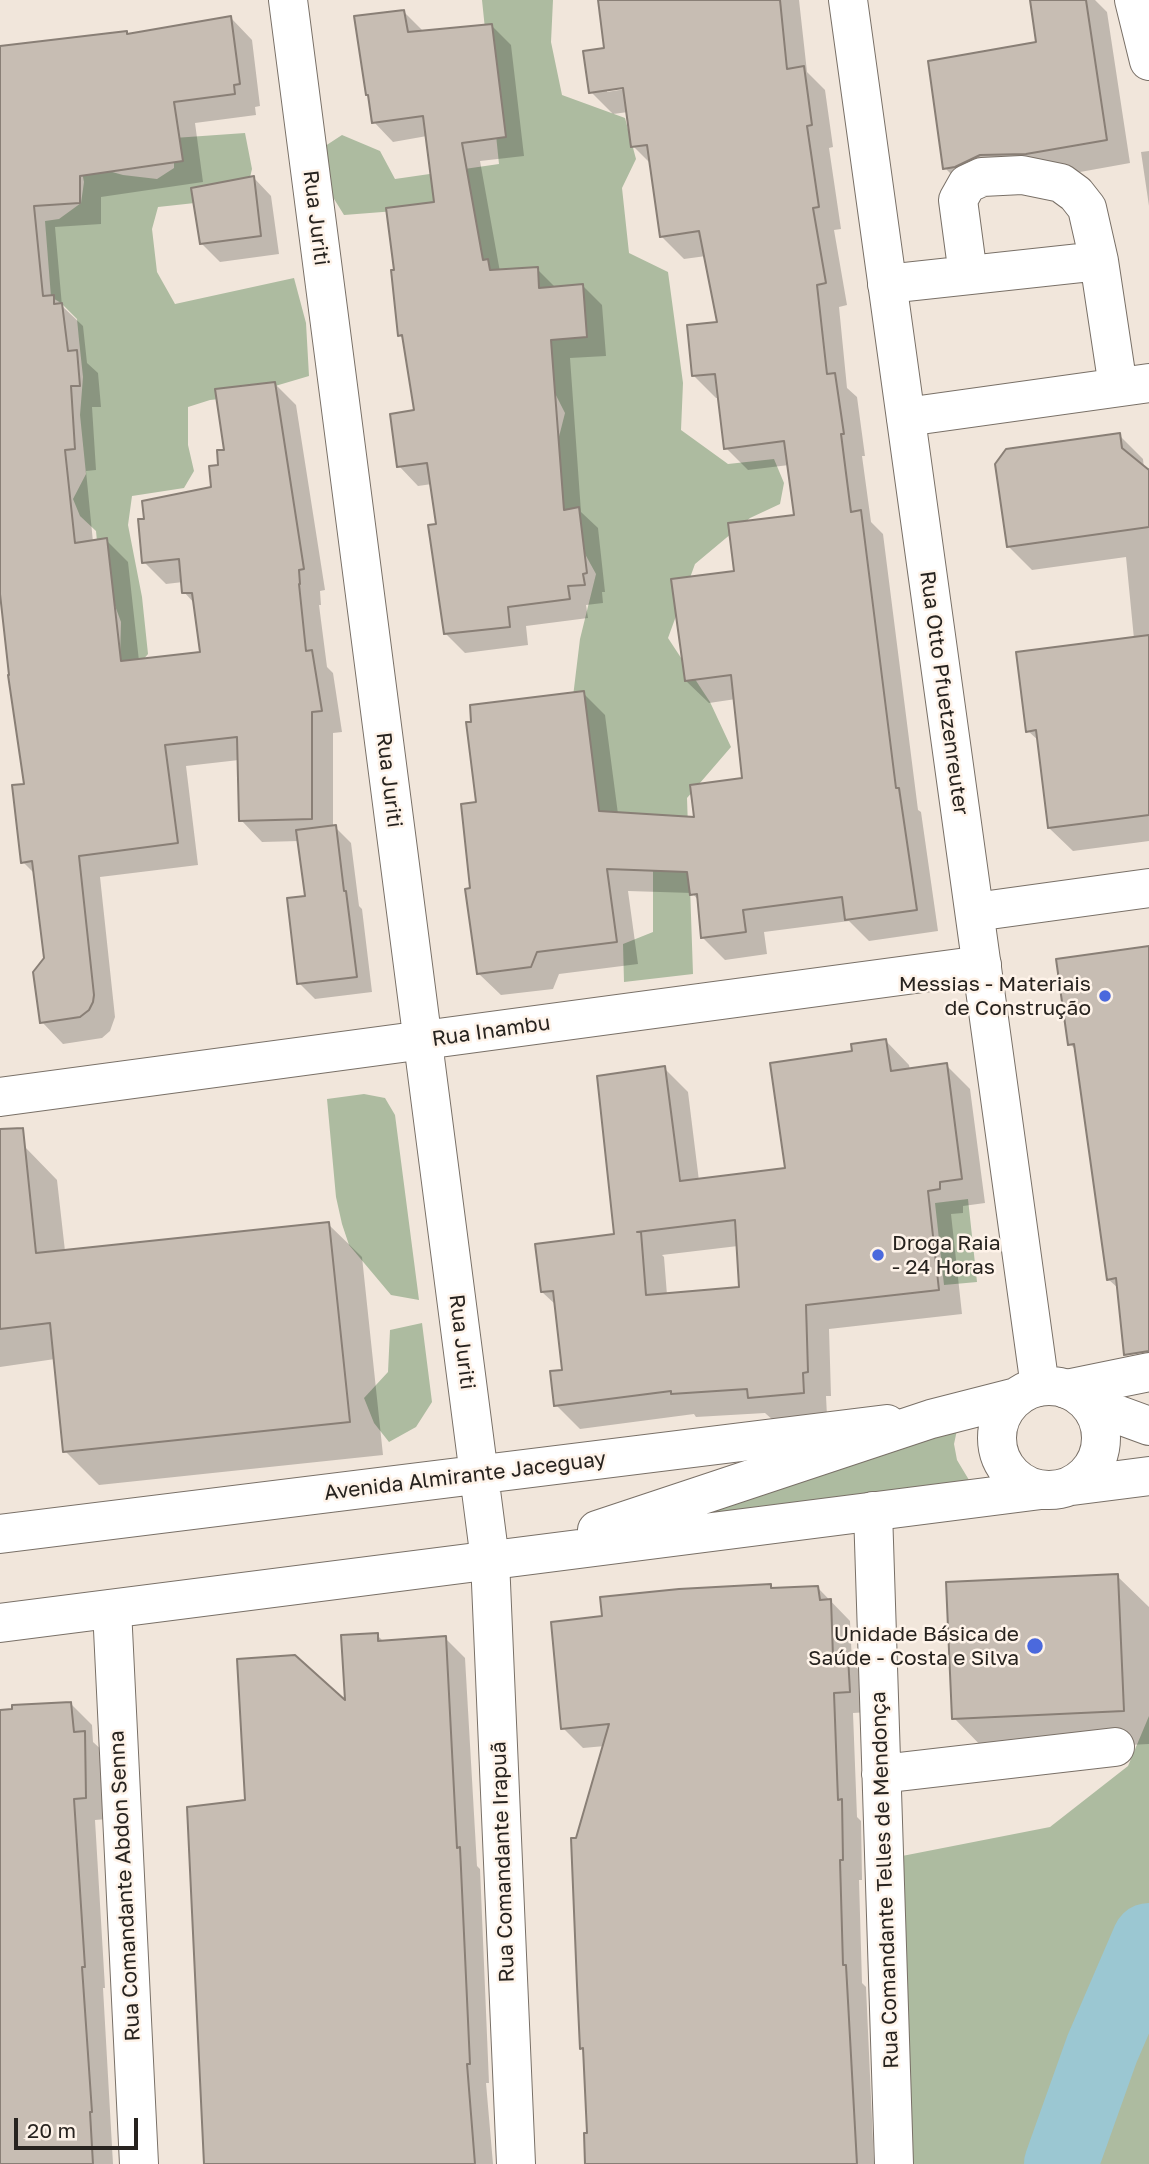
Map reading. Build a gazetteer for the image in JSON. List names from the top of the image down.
{
  "streets": {
    "street": [
      "Rua Juriti",
      "Rua Otto Pfuetzenreuter",
      "Rua Inambu",
      "Avenida Almirante Jaceguay",
      "Rua Comandante Irapuã",
      "Rua Comandante Telles de Mendonça",
      "Rua Comandante Abdon Senna"
    ]
  },
  "crossings": [
    ["Rua Juriti", "Rua Inambu"],
    ["Rua Juriti", "Avenida Almirante Jaceguay"],
    ["Rua Juriti", "Rua Comandante Irapuã"],
    ["Rua Otto Pfuetzenreuter", "Rua Inambu"],
    ["Rua Otto Pfuetzenreuter", "Avenida Almirante Jaceguay"],
    ["Avenida Almirante Jaceguay", "Rua Comandante Irapuã"],
    ["Avenida Almirante Jaceguay", "Rua Comandante Telles de Mendonça"],
    ["Avenida Almirante Jaceguay", "Rua Comandante Abdon Senna"]
  ],
  "places": ["Messias - Materiais de Construção", "Droga Raia - 24 Horas", "Unidade Básica de Saúde - Costa e Silva"],
  "scale_bar": "20 m"
}
